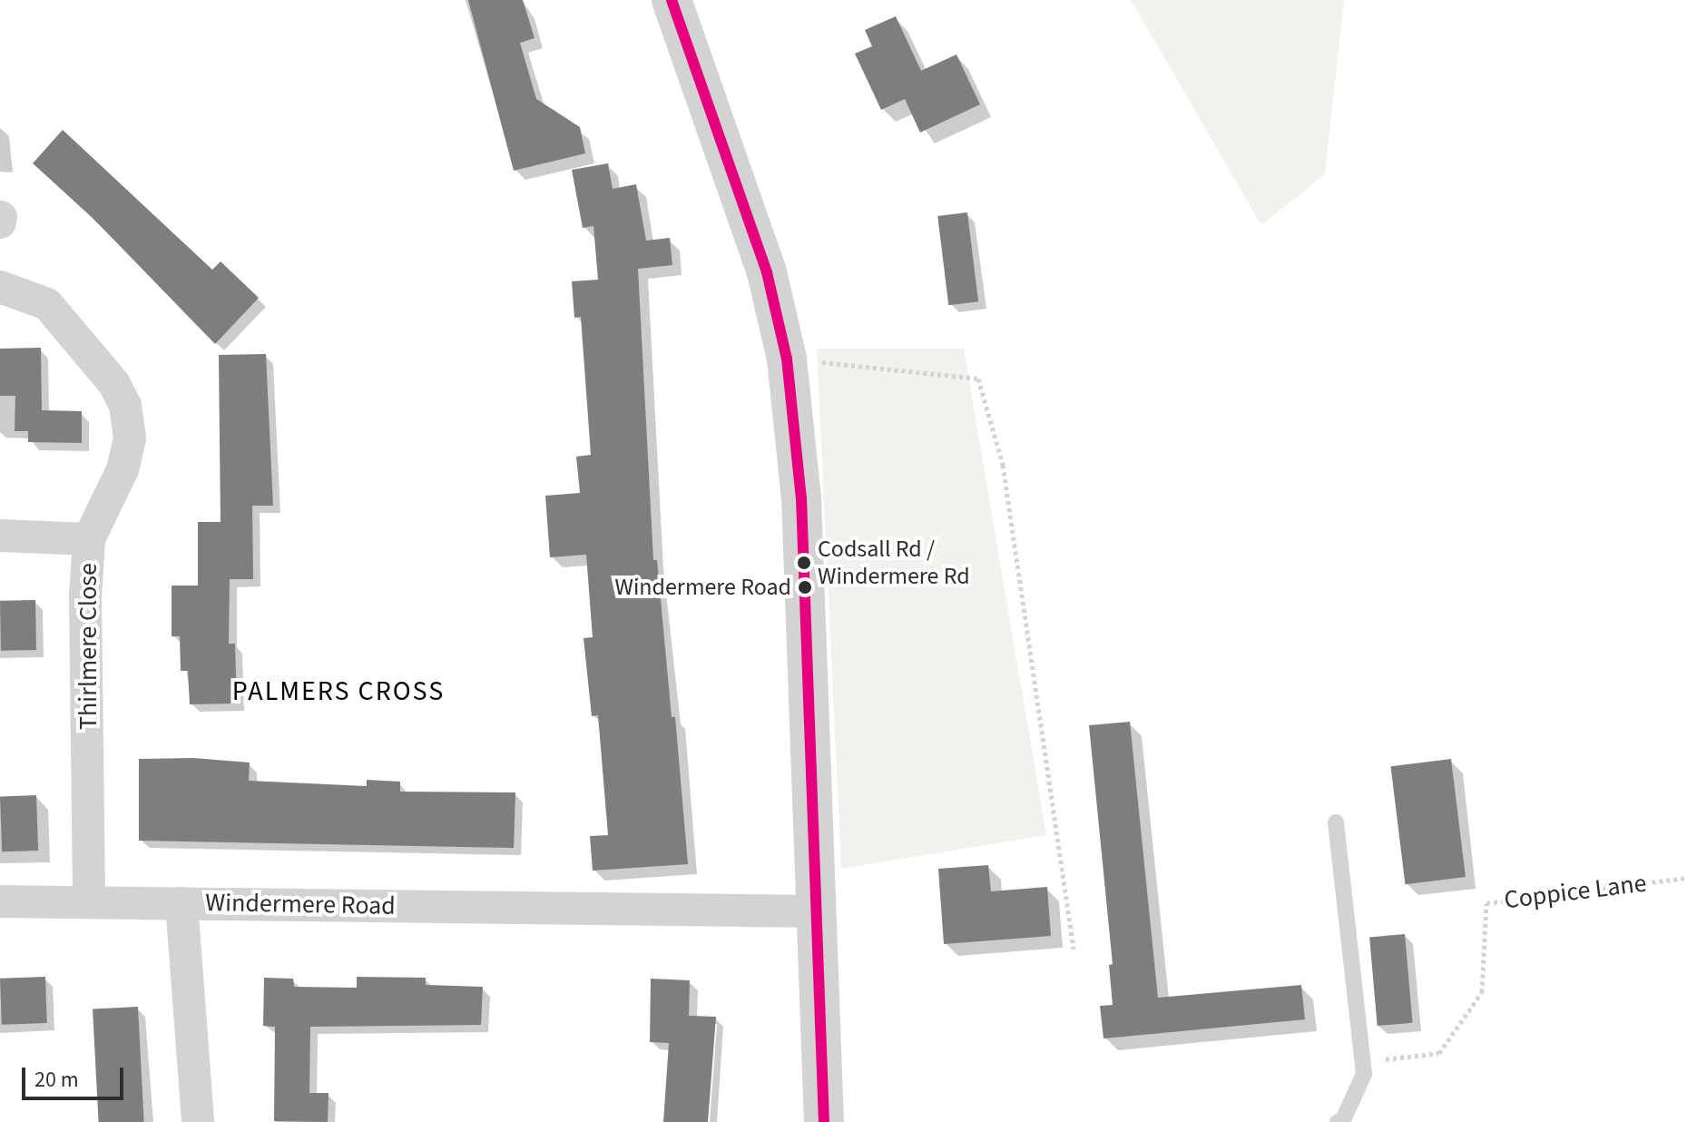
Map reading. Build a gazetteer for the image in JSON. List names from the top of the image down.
{
  "streets": {
    "street": ["Thirlmere Close", "Windermere Road"],
    "path": ["Coppice Lane"]
  },
  "crossings": [
    ["Thirlmere Close", "Windermere Road"]
  ],
  "districts": ["PALMERS CROSS"],
  "places": ["Codsall Rd / Windermere Rd", "Windermere Road"],
  "scale_bar": "20 m"
}
